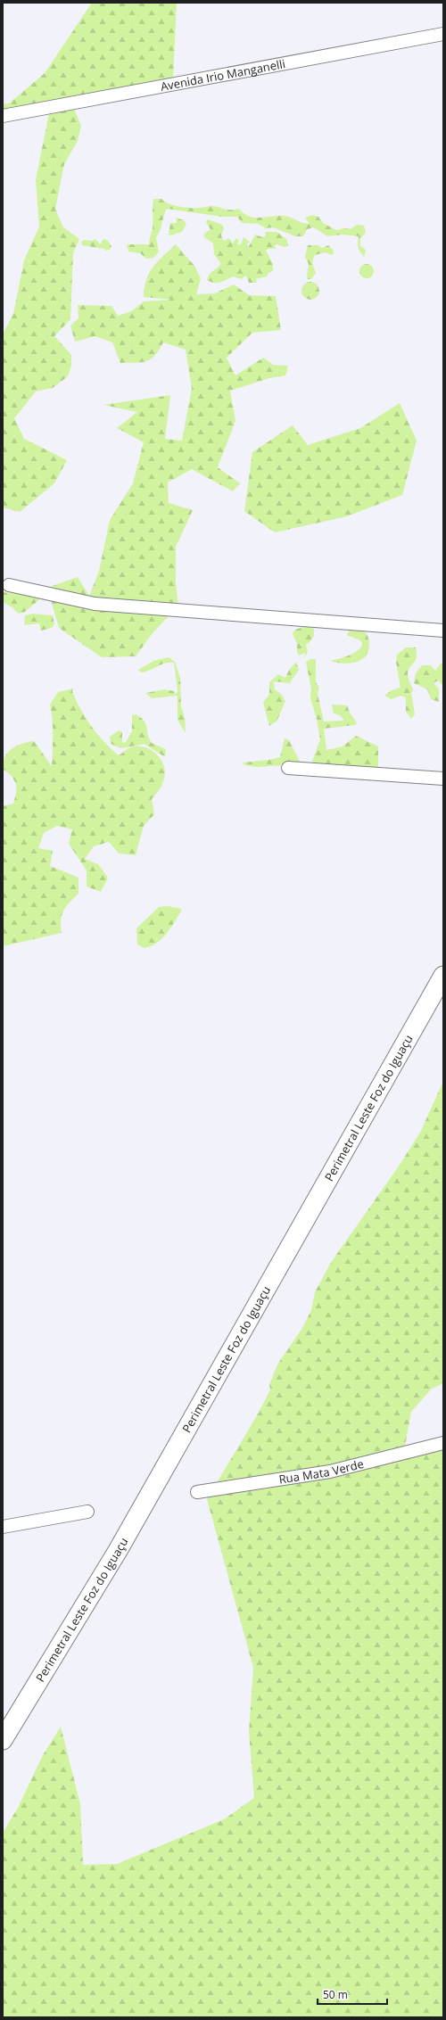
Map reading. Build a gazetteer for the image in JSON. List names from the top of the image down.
{
  "streets": {
    "highway": ["Perimetral Leste Foz do Iguaçu"],
    "street": ["Avenida Irio Manganelli", "Rua Mata Verde"]
  },
  "scale_bar": "50 m"
}
